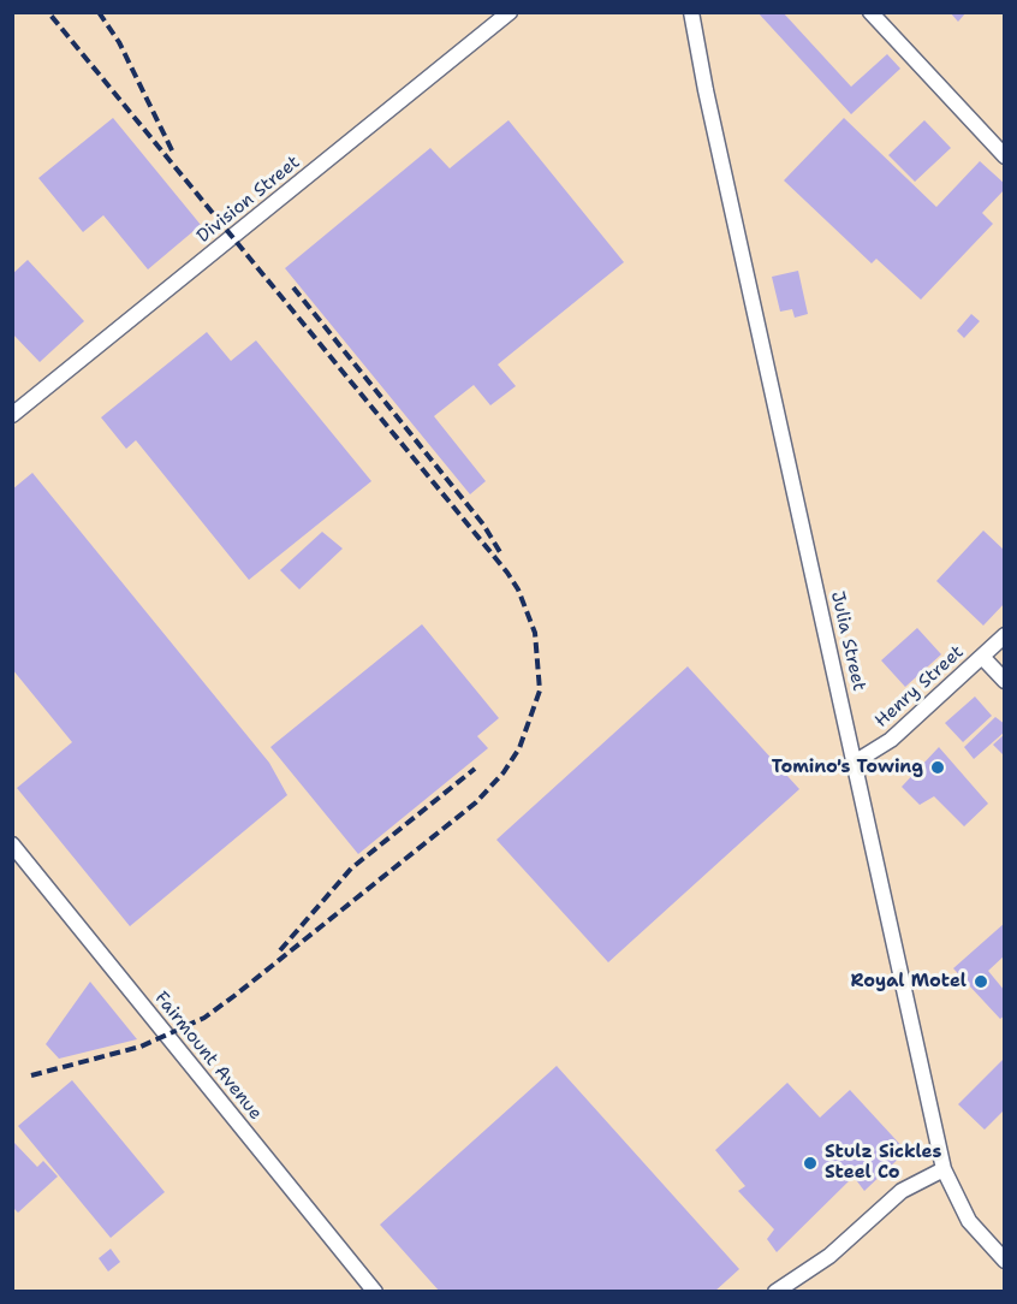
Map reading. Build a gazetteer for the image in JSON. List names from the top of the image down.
{
  "streets": {
    "street": [
      "Division Street",
      "Julia Street",
      "Henry Street",
      "Fairmount Avenue"
    ]
  },
  "crossings": [
    ["Julia Street", "Henry Street"]
  ],
  "places": ["Tomino's Towing", "Royal Motel", "Stulz Sickles Steel Co"]
}
